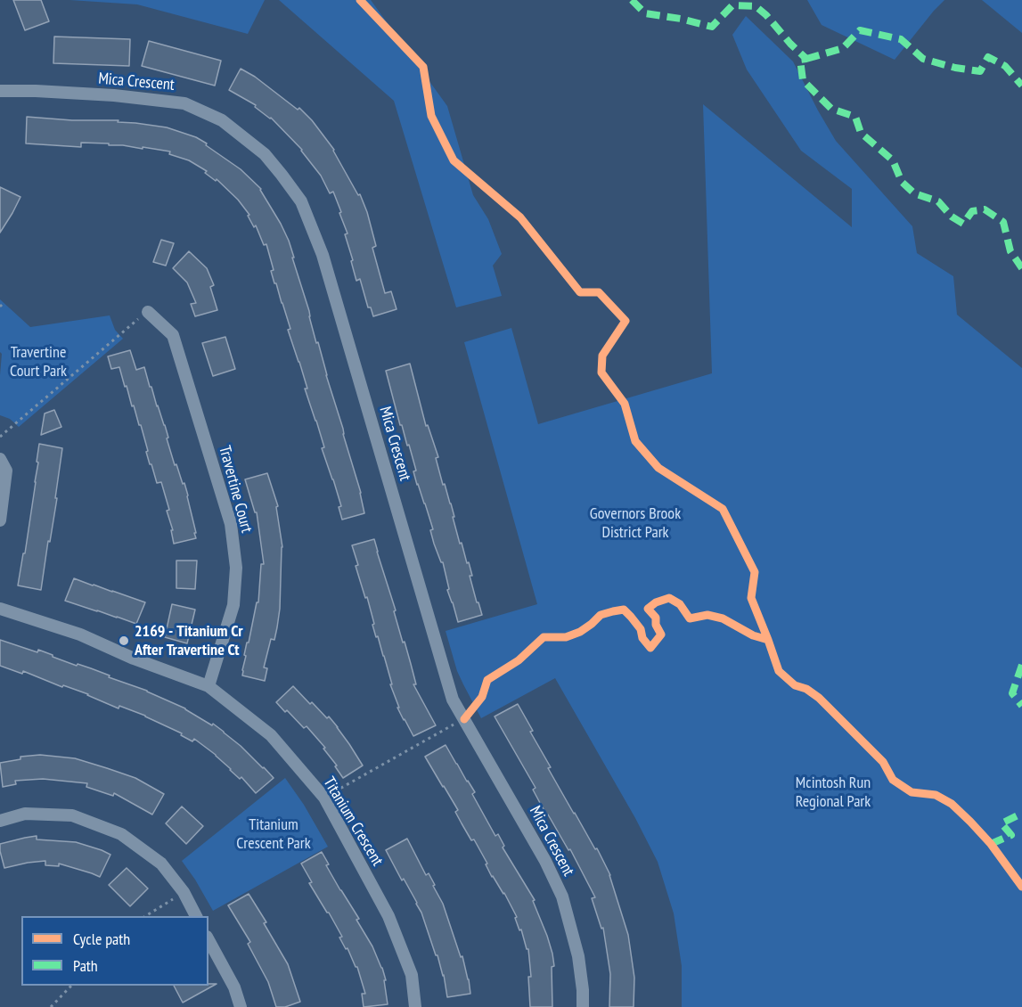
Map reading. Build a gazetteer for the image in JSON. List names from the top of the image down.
{
  "streets": {
    "street": ["Mica Crescent", "Travertine Court", "Titanium Crescent"]
  },
  "crossings": [
    ["Travertine Court", "Titanium Crescent"]
  ],
  "parks": [
    "Travertine Court Park",
    "Governors Brook District Park",
    "Mcintosh Run Regional Park",
    "Titanium Crescent Park"
  ],
  "places": ["2169 - Titanium Cr After Travertine Ct"],
  "legend": ["Cycle path", "Path"]
}
